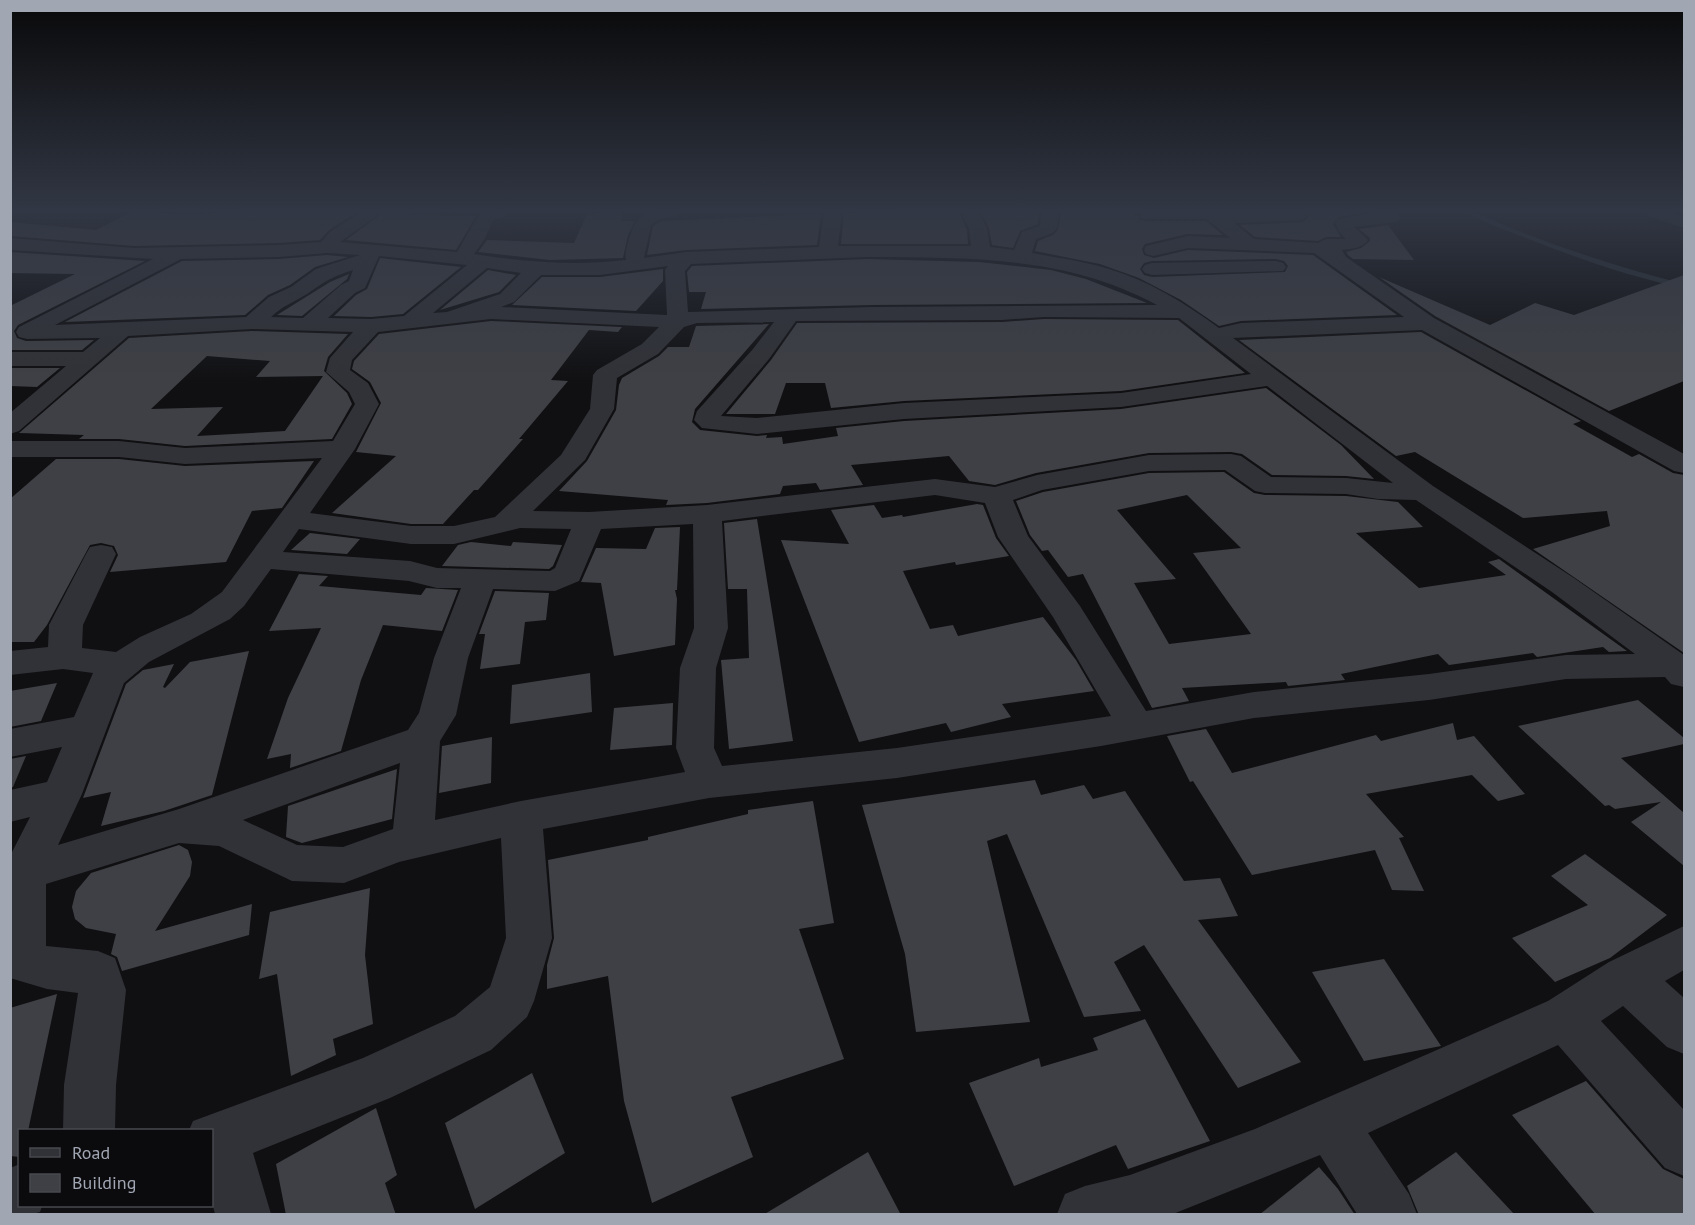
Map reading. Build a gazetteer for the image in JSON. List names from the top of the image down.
{
  "legend": ["Road", "Building"]
}
